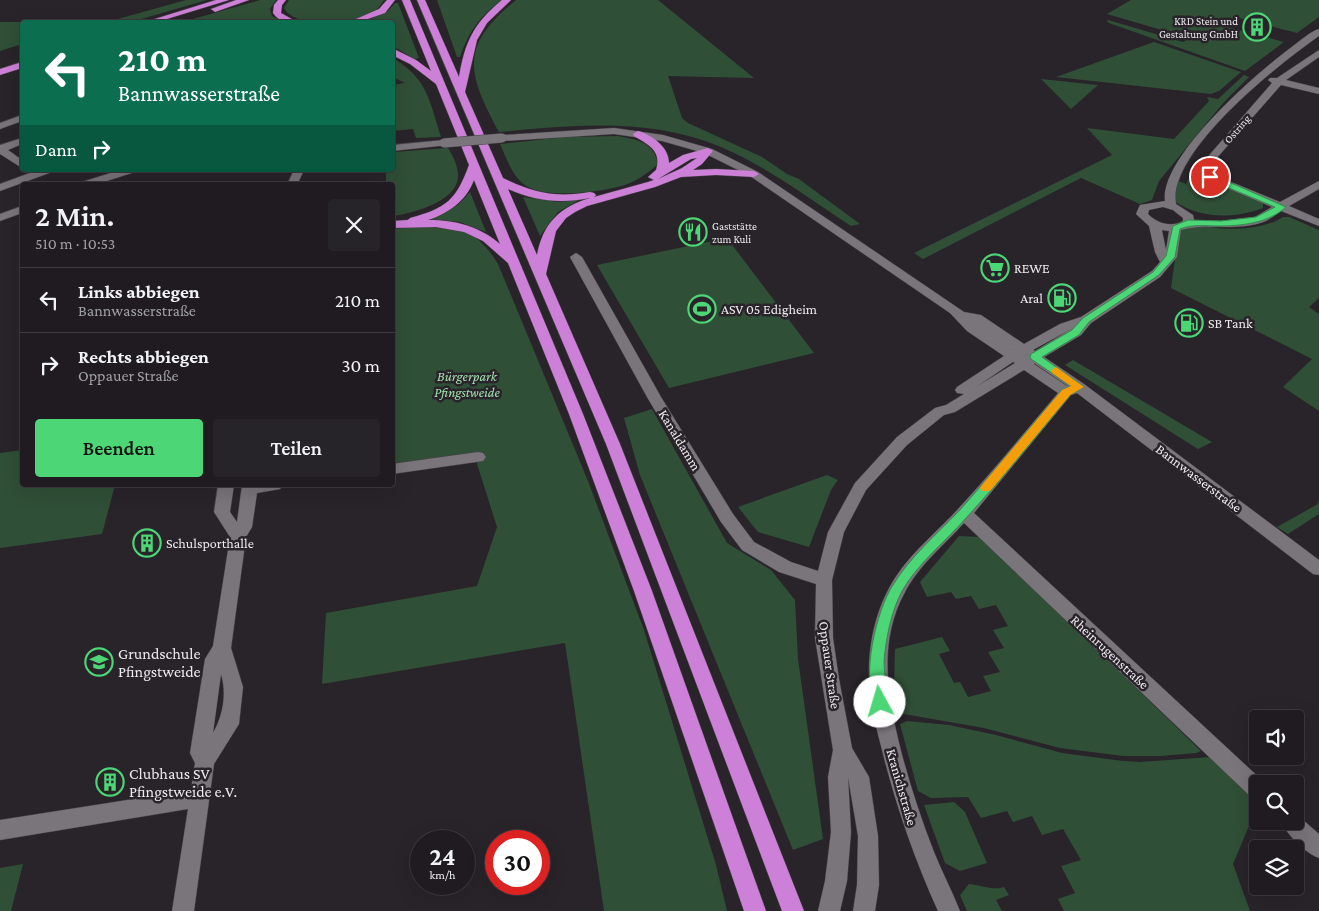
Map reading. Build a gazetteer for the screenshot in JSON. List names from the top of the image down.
{
  "streets": {
    "street": [
      "Ostring",
      "Kanaldamm",
      "Bannwasserstraße",
      "Rheinrugenstraße",
      "Oppauer Straße",
      "Kranichstraße"
    ]
  },
  "crossings": [
    ["Kanaldamm", "Oppauer Straße"],
    ["Bannwasserstraße", "Oppauer Straße"],
    ["Bannwasserstraße", "Kranichstraße"],
    ["Rheinrugenstraße", "Kranichstraße"]
  ],
  "parks": ["Bürgerpark Pfingstweide"],
  "places": {
    "building": ["KRD Stein und Gestaltung GmbH", "Schulsporthalle", "Clubhaus SV Pfingstweide e.V."],
    "restaurant": ["Gaststätte zum Kuli"],
    "supermarket": ["REWE"],
    "fuel station": ["Aral", "SB Tank"],
    "sports": ["ASV 05 Edigheim"],
    "school or university": ["Grundschule Pfingstweide"]
  },
  "page": {
    "turn": ["210 m", "Bannwasserstraße"],
    "then": "Dann",
    "heading": ["2 Min.", "510 m · 10:53"],
    "list": [
      {
        "name": "Links abbiegen",
        "note": "Bannwasserstraße",
        "value": "210 m"
      },
      {
        "name": "Rechts abbiegen",
        "note": "Oppauer Straße",
        "value": "30 m"
      }
    ],
    "buttons": ["Beenden", "Teilen"],
    "speed": "24 km/h",
    "limit": "30"
  }
}
